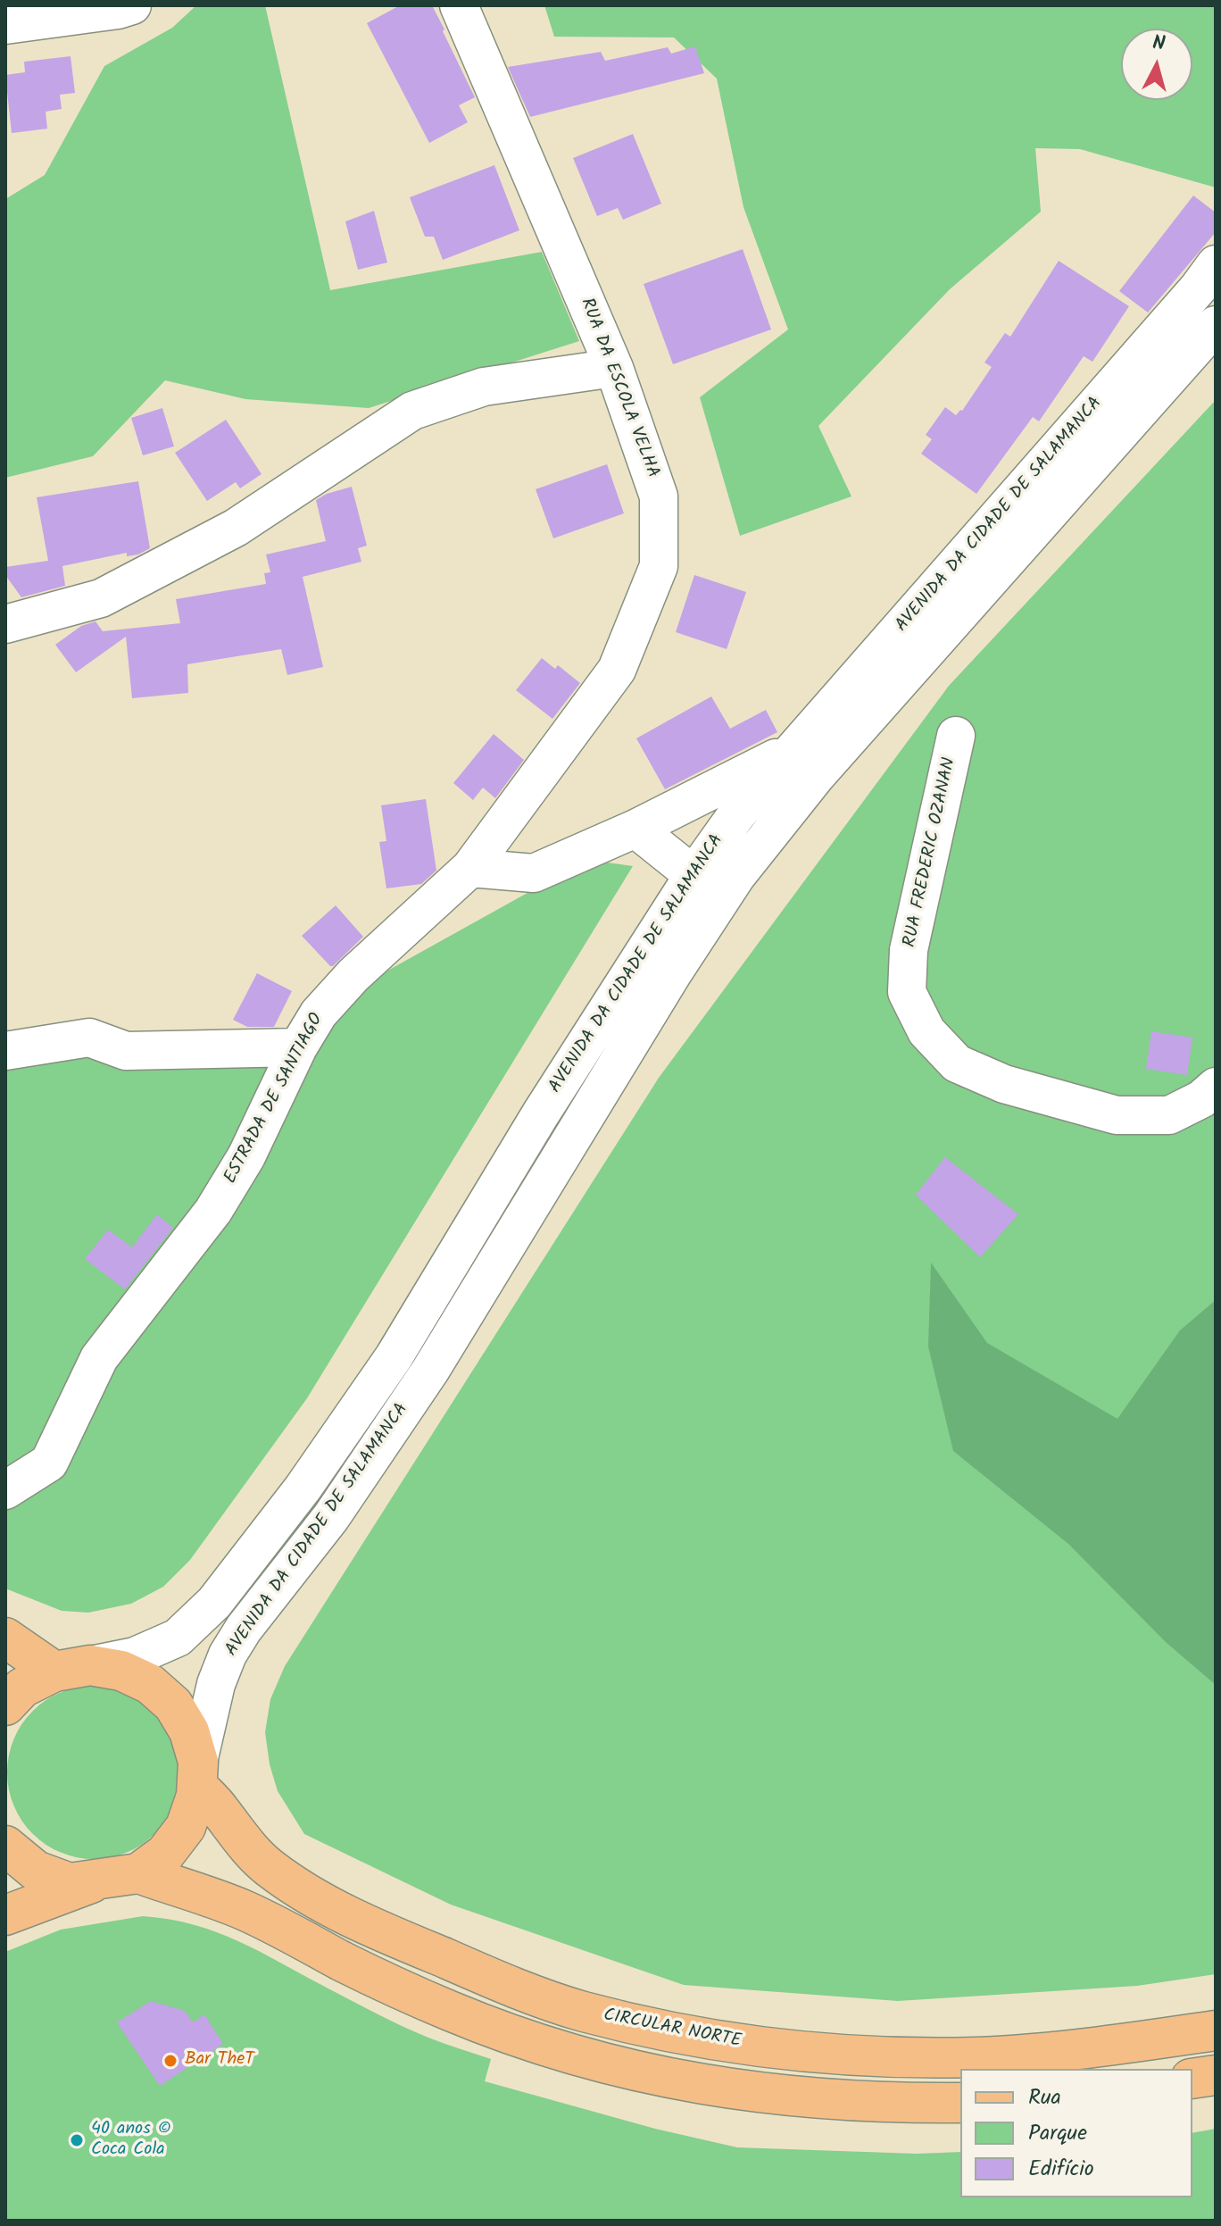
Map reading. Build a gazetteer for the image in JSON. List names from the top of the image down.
{
  "streets": {
    "main road": ["CIRCULAR NORTE"],
    "street": [
      "RUA DA ESCOLA VELHA",
      "AVENIDA DA CIDADE DE SALAMANCA",
      "RUA FREDERIC OZANAN",
      "ESTRADA DE SANTIAGO"
    ]
  },
  "crossings": [
    ["RUA DA ESCOLA VELHA", "ESTRADA DE SANTIAGO"],
    ["AVENIDA DA CIDADE DE SALAMANCA", "CIRCULAR NORTE"]
  ],
  "places": ["Bar TheT", "40 anos © Coca Cola"],
  "legend": ["Rua", "Parque", "Edifício"],
  "north": "top"
}
